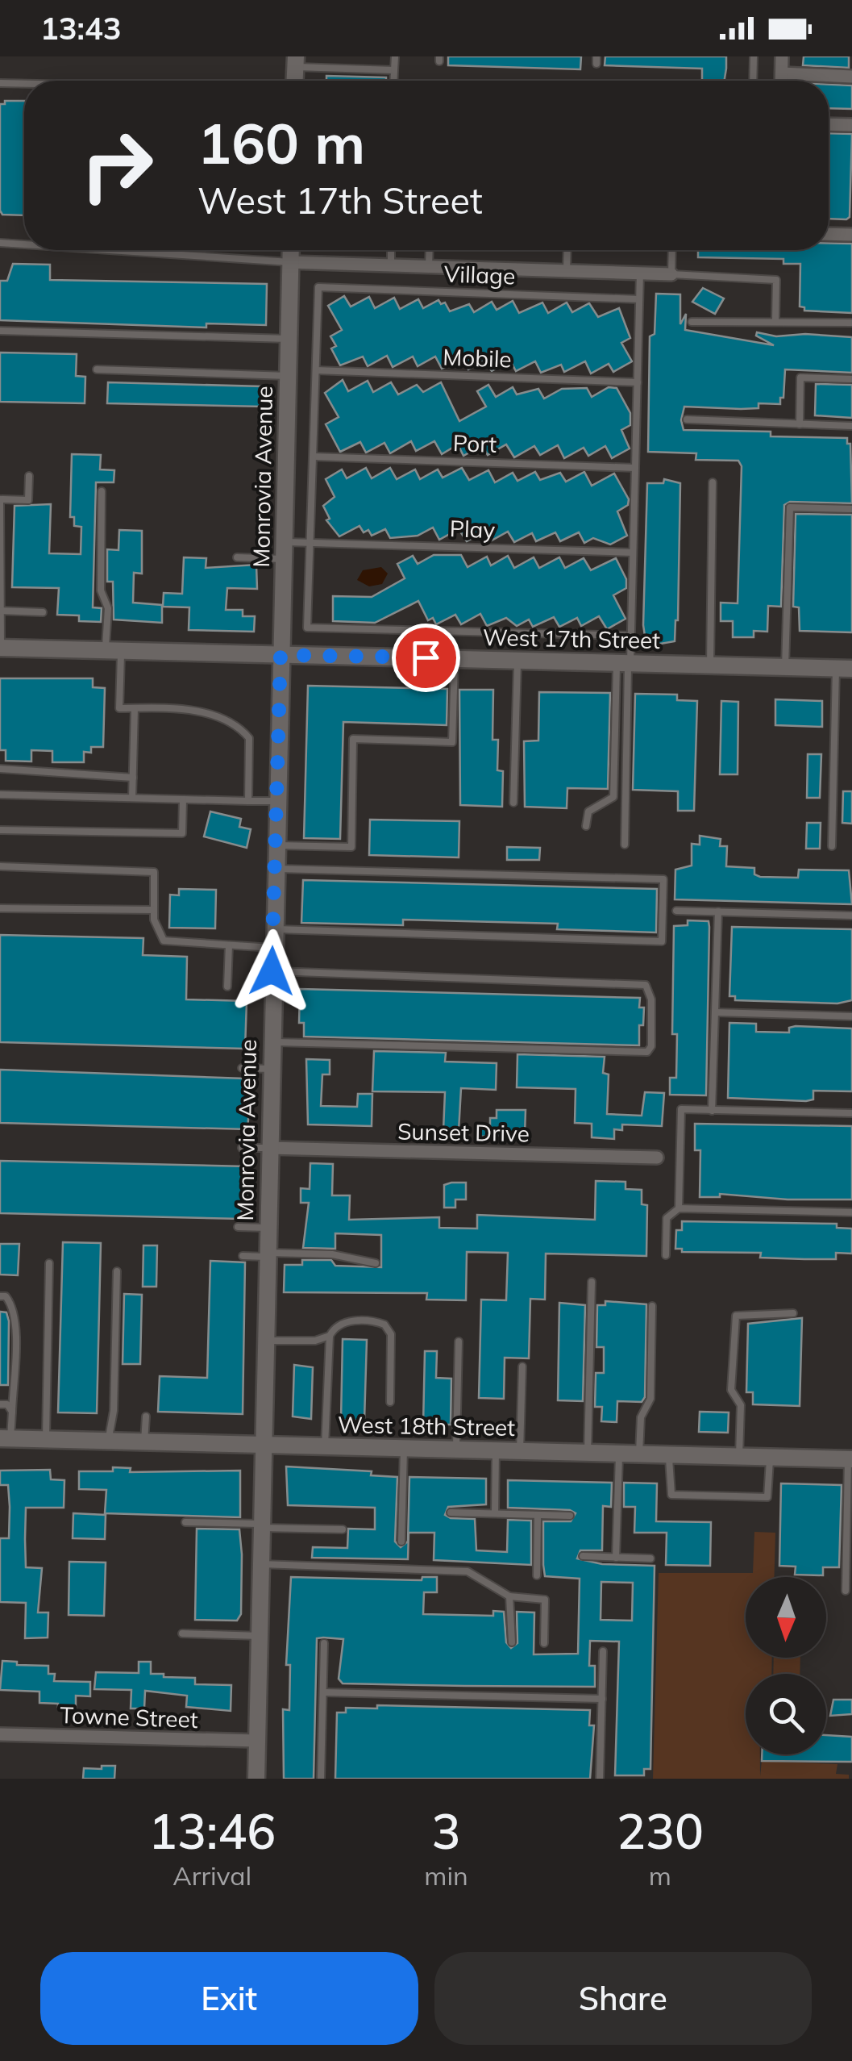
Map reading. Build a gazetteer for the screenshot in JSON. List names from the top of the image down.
{
  "streets": {
    "street": [
      "Monrovia Avenue",
      "West 17th Street",
      "Sunset Drive",
      "West 18th Street",
      "Towne Street"
    ],
    "lane": [
      "Village",
      "Mobile",
      "Port",
      "Play"
    ]
  },
  "crossings": [
    ["Village", "Mobile"],
    ["Monrovia Avenue", "Play"],
    ["Monrovia Avenue", "West 17th Street"],
    ["Monrovia Avenue", "Sunset Drive"],
    ["Monrovia Avenue", "West 18th Street"],
    ["Monrovia Avenue", "Towne Street"]
  ],
  "north": "bottom",
  "page": {
    "status": "13:43",
    "turn": ["160 m", "West 17th Street"],
    "eta": [
      "13:46",
      "Arrival",
      "3",
      "min",
      "230",
      "m"
    ],
    "buttons": ["Exit", "Share"]
  }
}
